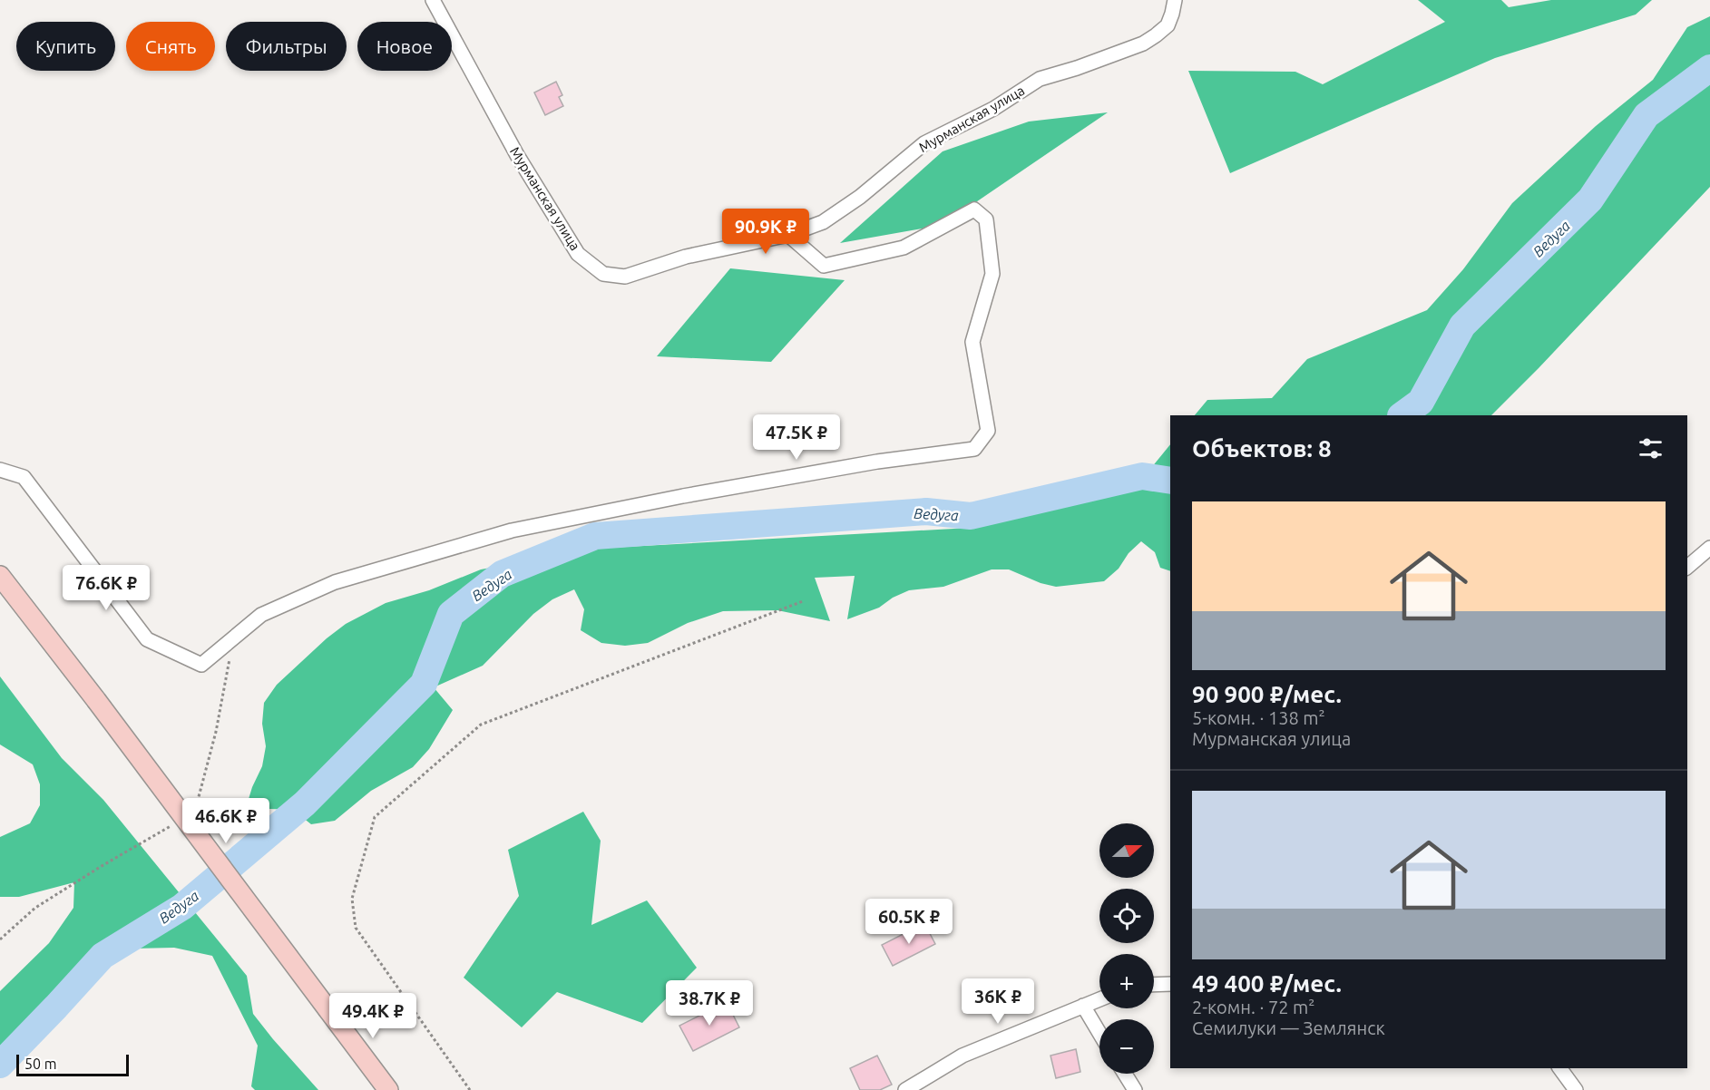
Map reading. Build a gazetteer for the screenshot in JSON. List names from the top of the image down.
{
  "streets": {
    "street": ["Мурманская улица"]
  },
  "water": ["Ведуга"],
  "scale_bar": "50 m",
  "north": "right",
  "page": {
    "chip": [
      "Купить",
      "Снять",
      "Фильтры",
      "Новое"
    ],
    "price": [
      "90.9K ₽",
      "47.5K ₽",
      "76.6K ₽",
      "46.6K ₽",
      "60.5K ₽",
      "36K ₽",
      "38.7K ₽",
      "49.4K ₽"
    ],
    "heading": "Объектов: 8",
    "list": [
      {
        "name": "90 900 ₽/мес.",
        "note": "5-комн. · 138 m² · Мурманская улица"
      },
      {
        "name": "49 400 ₽/мес.",
        "note": "2-комн. · 72 m² · Семилуки — Землянск"
      }
    ],
    "map_buttons": ["+", "−"],
    "scale": "50 m"
  }
}
